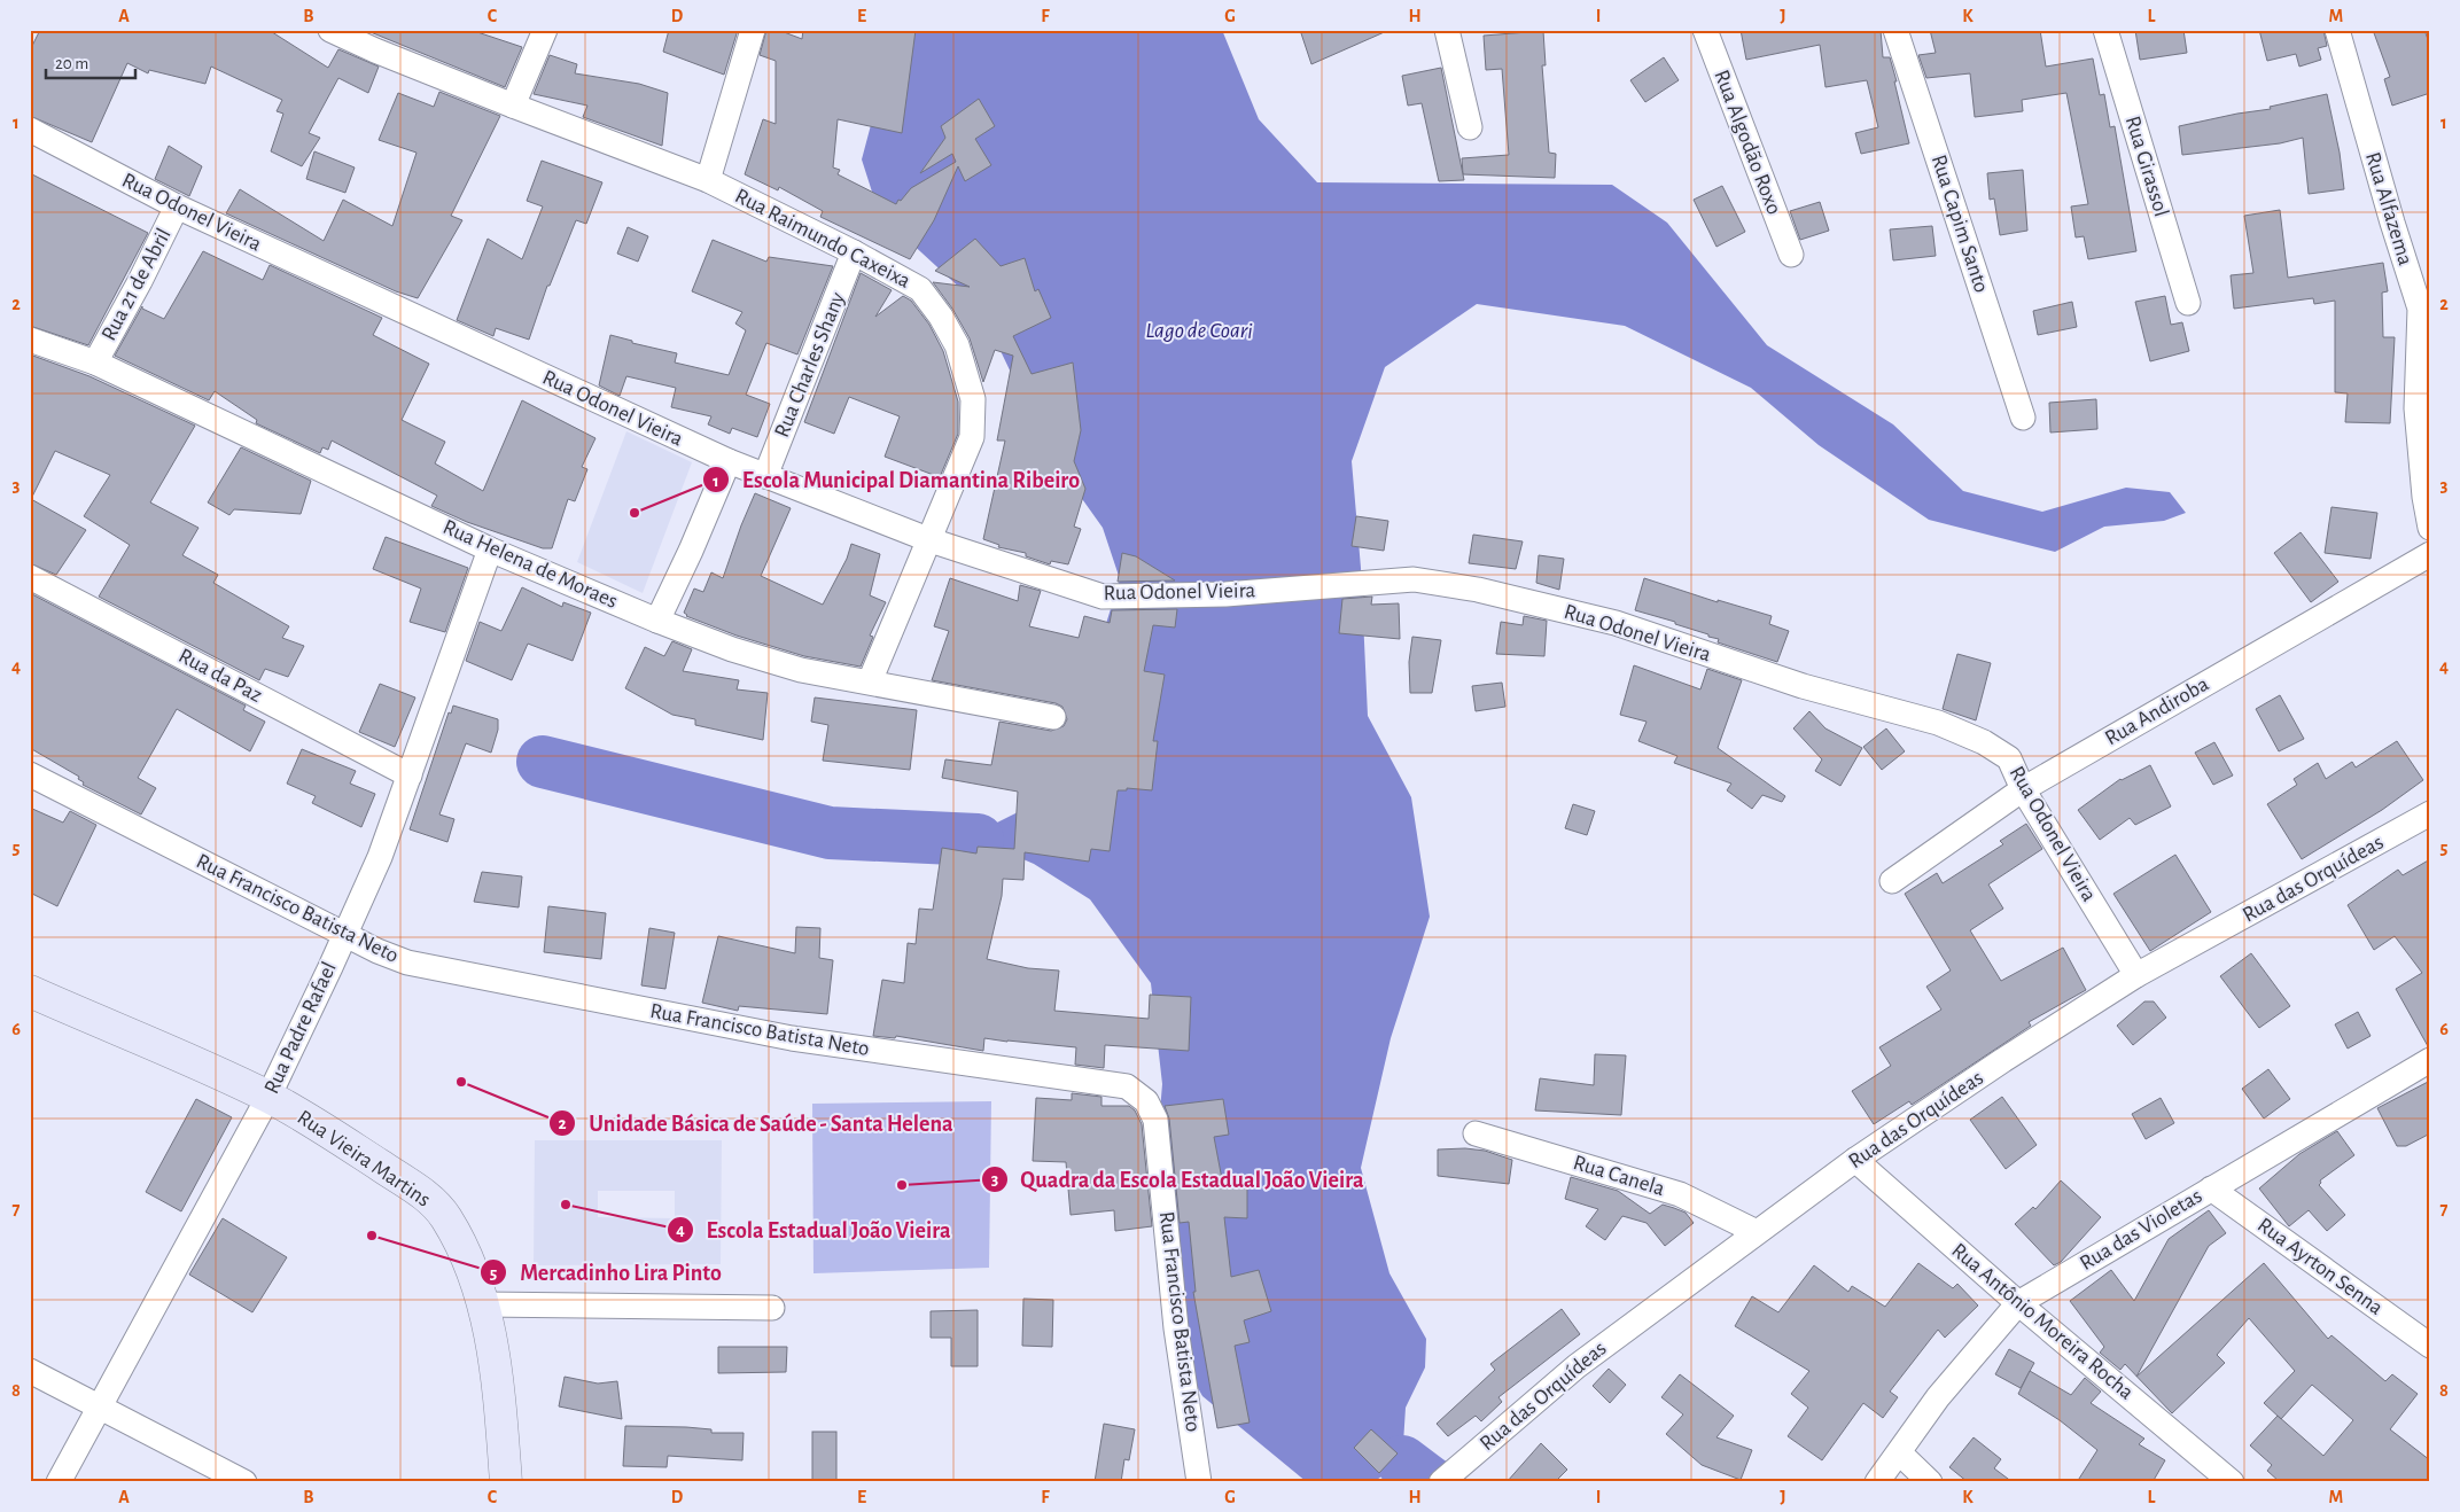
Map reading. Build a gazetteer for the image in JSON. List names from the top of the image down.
{
  "streets": {
    "main road": ["Rua Vieira Martins"],
    "street": [
      "Rua Algodão Roxo",
      "Rua Girassol",
      "Rua Alfazema",
      "Rua Odonel Vieira",
      "Rua Capim Santo",
      "Rua Raimundo Caxeixa",
      "Rua 21 de Abril",
      "Rua Charles Shany",
      "Rua Helena de Moraes",
      "Rua da Paz",
      "Rua Andiroba",
      "Rua das Orquídeas",
      "Rua Francisco Batista Neto",
      "Rua Padre Rafael",
      "Rua Canela",
      "Rua das Violetas",
      "Rua Ayrton Senna",
      "Rua Antônio Moreira Rocha"
    ]
  },
  "crossings": [
    ["Rua Odonel Vieira", "Rua Raimundo Caxeixa"],
    ["Rua Odonel Vieira", "Rua 21 de Abril"],
    ["Rua Odonel Vieira", "Rua Charles Shany"],
    ["Rua Odonel Vieira", "Rua Andiroba"],
    ["Rua Odonel Vieira", "Rua das Orquídeas"],
    ["Rua Raimundo Caxeixa", "Rua Charles Shany"],
    ["Rua Raimundo Caxeixa", "Rua Helena de Moraes"],
    ["Rua 21 de Abril", "Rua Helena de Moraes"],
    ["Rua Helena de Moraes", "Rua Padre Rafael"],
    ["Rua da Paz", "Rua Padre Rafael"],
    ["Rua das Orquídeas", "Rua Canela"],
    ["Rua das Orquídeas", "Rua Antônio Moreira Rocha"],
    ["Rua Francisco Batista Neto", "Rua Padre Rafael"],
    ["Rua Padre Rafael", "Rua Vieira Martins"],
    ["Rua das Violetas", "Rua Ayrton Senna"],
    ["Rua das Violetas", "Rua Antônio Moreira Rocha"]
  ],
  "water": ["Lago de Coari"],
  "places": [
    "Escola Municipal Diamantina Ribeiro",
    "Unidade Básica de Saúde - Santa Helena",
    "Quadra da Escola Estadual João Vieira",
    "Escola Estadual João Vieira",
    "Mercadinho Lira Pinto"
  ],
  "scale_bar": "20 m",
  "grid": {
    "columns": [
      "A",
      "B",
      "C",
      "D",
      "E",
      "F",
      "G",
      "H",
      "I",
      "J",
      "K",
      "L",
      "M"
    ],
    "rows": [
      "1",
      "2",
      "3",
      "4",
      "5",
      "6",
      "7",
      "8"
    ]
  }
}
